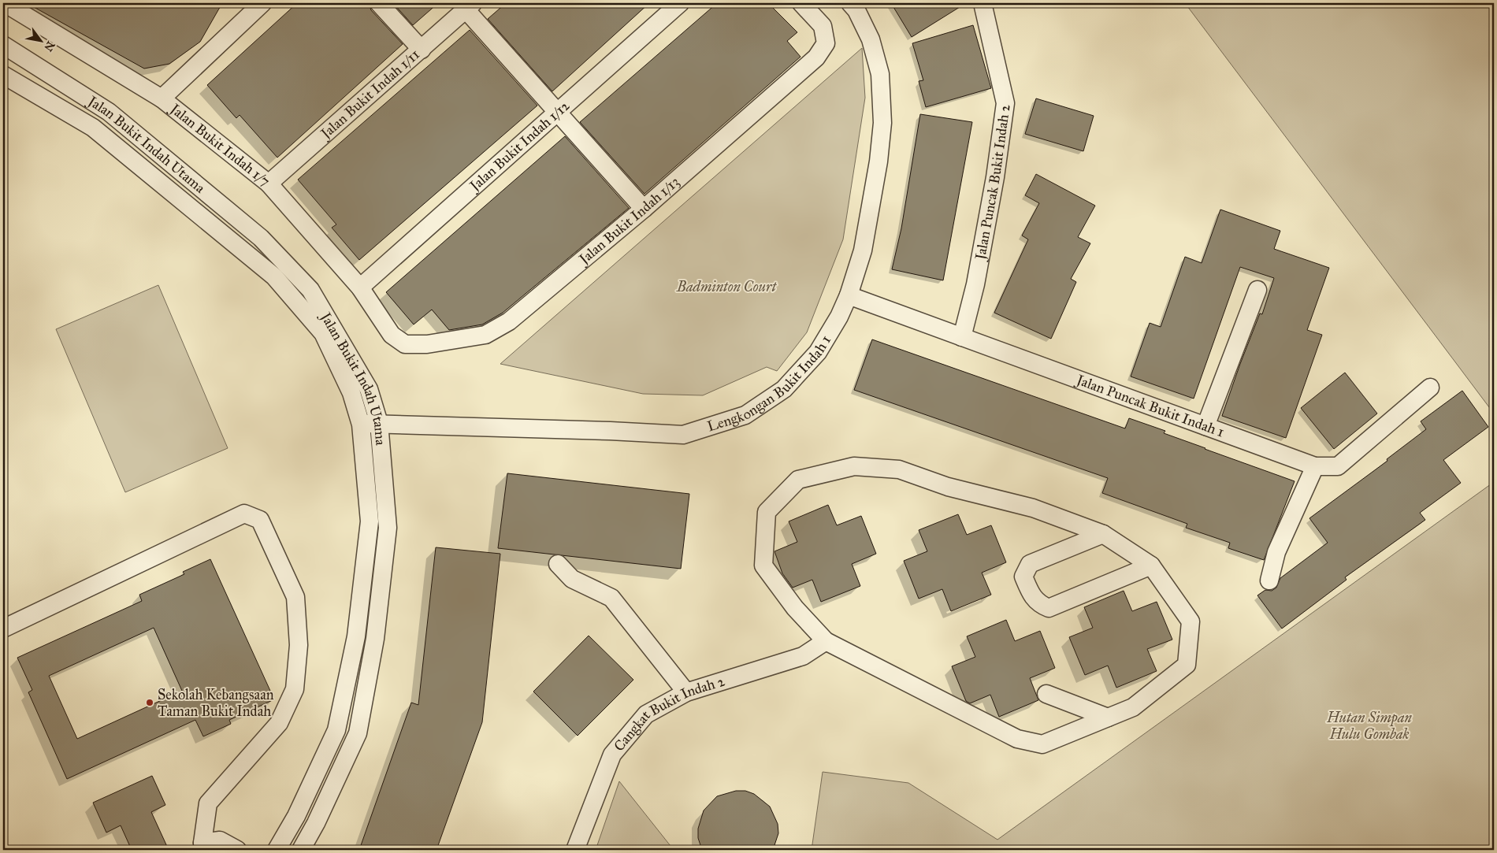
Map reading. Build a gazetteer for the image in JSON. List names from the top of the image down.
{
  "streets": {
    "street": [
      "Jalan Bukit Indah 1/11",
      "Jalan Bukit Indah 1/7",
      "Jalan Bukit Indah Utama",
      "Jalan Bukit Indah 1/12",
      "Jalan Puncak Bukit Indah 2",
      "Jalan Bukit Indah 1/13",
      "Lengkongan Bukit Indah 1",
      "Jalan Puncak Bukit Indah 1",
      "Cangkat Bukit Indah 2"
    ]
  },
  "crossings": [
    ["Jalan Bukit Indah 1/11", "Jalan Bukit Indah 1/7"],
    ["Jalan Bukit Indah 1/7", "Jalan Bukit Indah 1/12"],
    ["Jalan Bukit Indah 1/7", "Jalan Bukit Indah 1/13"],
    ["Jalan Bukit Indah Utama", "Lengkongan Bukit Indah 1"],
    ["Jalan Puncak Bukit Indah 2", "Jalan Puncak Bukit Indah 1"],
    ["Lengkongan Bukit Indah 1", "Jalan Puncak Bukit Indah 1"]
  ],
  "parks": ["Badminton Court", "Hutan Simpan Hulu Gombak"],
  "places": ["Sekolah Kebangsaan Taman Bukit Indah"],
  "north": "bottom right"
}
